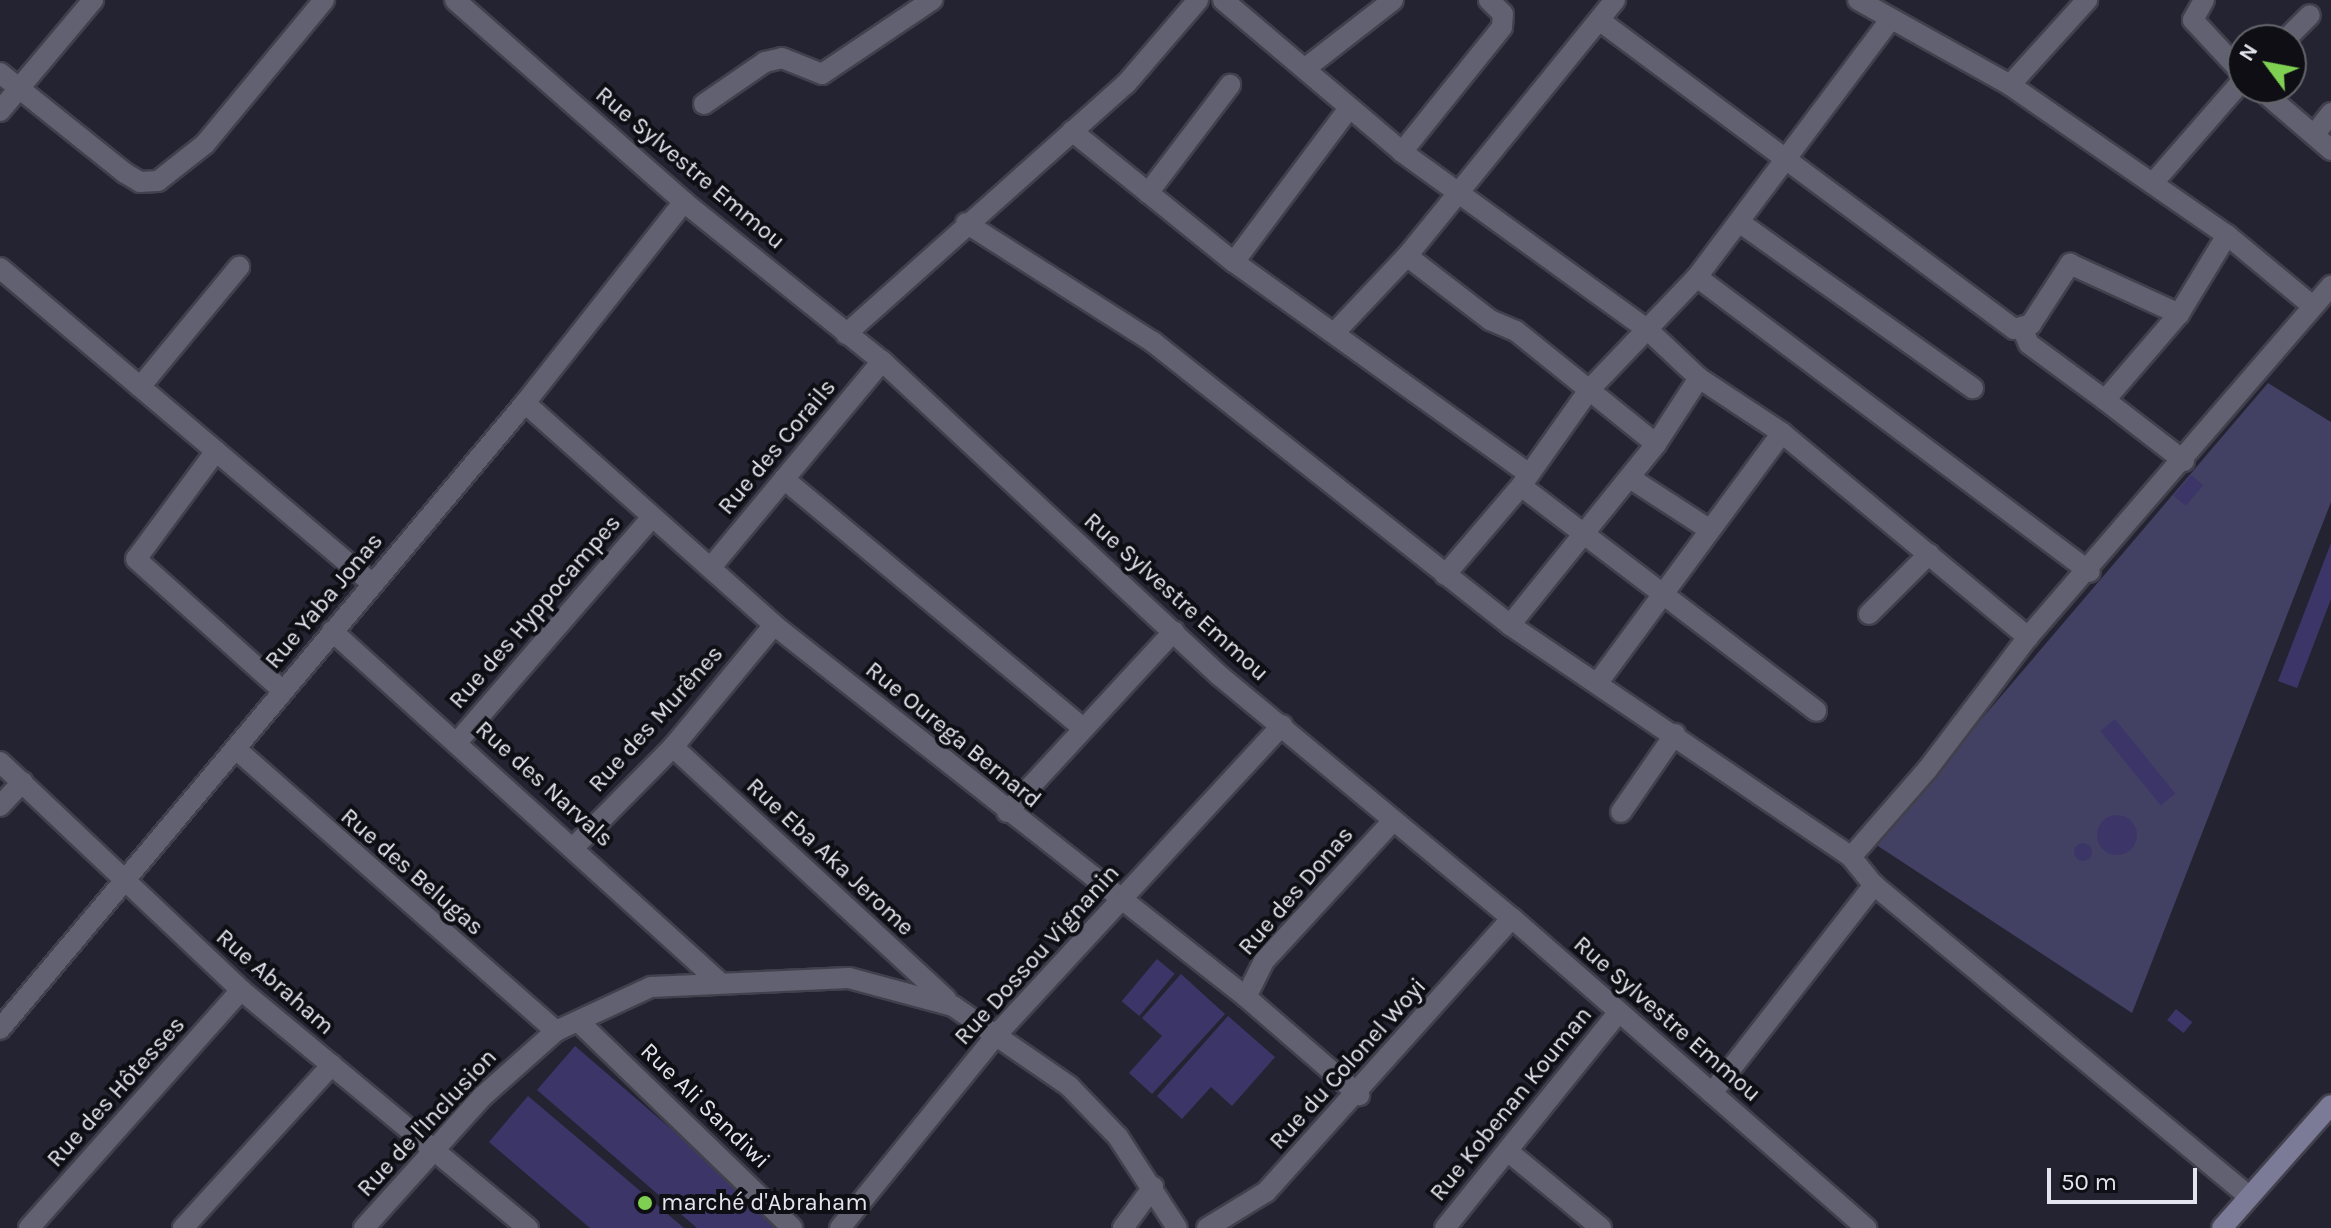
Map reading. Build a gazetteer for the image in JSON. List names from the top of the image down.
{
  "streets": {
    "street": [
      "Rue Sylvestre Emmou",
      "Rue des Corails",
      "Rue Yaba Jonas",
      "Rue des Hyppocampes",
      "Rue des Murênes",
      "Rue Ourega Bernard",
      "Rue des Narvals",
      "Rue Eba Aka Jerome",
      "Rue des Belugas",
      "Rue des Donas",
      "Rue Dossou Vignanin",
      "Rue Abraham",
      "Rue du Colonel Woyi",
      "Rue des Hôtesses",
      "Rue Kobenan Kouman",
      "Rue Ali Sandiwi",
      "Rue de l'Inclusion"
    ]
  },
  "crossings": [
    ["Rue Sylvestre Emmou", "Rue des Corails"],
    ["Rue Sylvestre Emmou", "Rue Yaba Jonas"],
    ["Rue Sylvestre Emmou", "Rue des Donas"],
    ["Rue Sylvestre Emmou", "Rue Dossou Vignanin"],
    ["Rue Sylvestre Emmou", "Rue du Colonel Woyi"],
    ["Rue Sylvestre Emmou", "Rue Kobenan Kouman"],
    ["Rue des Corails", "Rue Ourega Bernard"],
    ["Rue Yaba Jonas", "Rue Ourega Bernard"],
    ["Rue Yaba Jonas", "Rue des Narvals"],
    ["Rue Yaba Jonas", "Rue des Belugas"],
    ["Rue Yaba Jonas", "Rue Abraham"],
    ["Rue des Hyppocampes", "Rue Ourega Bernard"],
    ["Rue des Hyppocampes", "Rue des Narvals"],
    ["Rue des Murênes", "Rue Ourega Bernard"],
    ["Rue des Murênes", "Rue des Narvals"],
    ["Rue des Murênes", "Rue Eba Aka Jerome"],
    ["Rue Ourega Bernard", "Rue des Donas"],
    ["Rue Ourega Bernard", "Rue Dossou Vignanin"],
    ["Rue Ourega Bernard", "Rue du Colonel Woyi"],
    ["Rue des Narvals", "Rue de l'Inclusion"],
    ["Rue Eba Aka Jerome", "Rue de l'Inclusion"],
    ["Rue des Belugas", "Rue de l'Inclusion"],
    ["Rue Dossou Vignanin", "Rue de l'Inclusion"],
    ["Rue Abraham", "Rue des Hôtesses"],
    ["Rue Abraham", "Rue de l'Inclusion"],
    ["Rue Ali Sandiwi", "Rue de l'Inclusion"]
  ],
  "places": ["marché d'Abraham"],
  "scale_bar": "50 m",
  "north": "top left"
}
